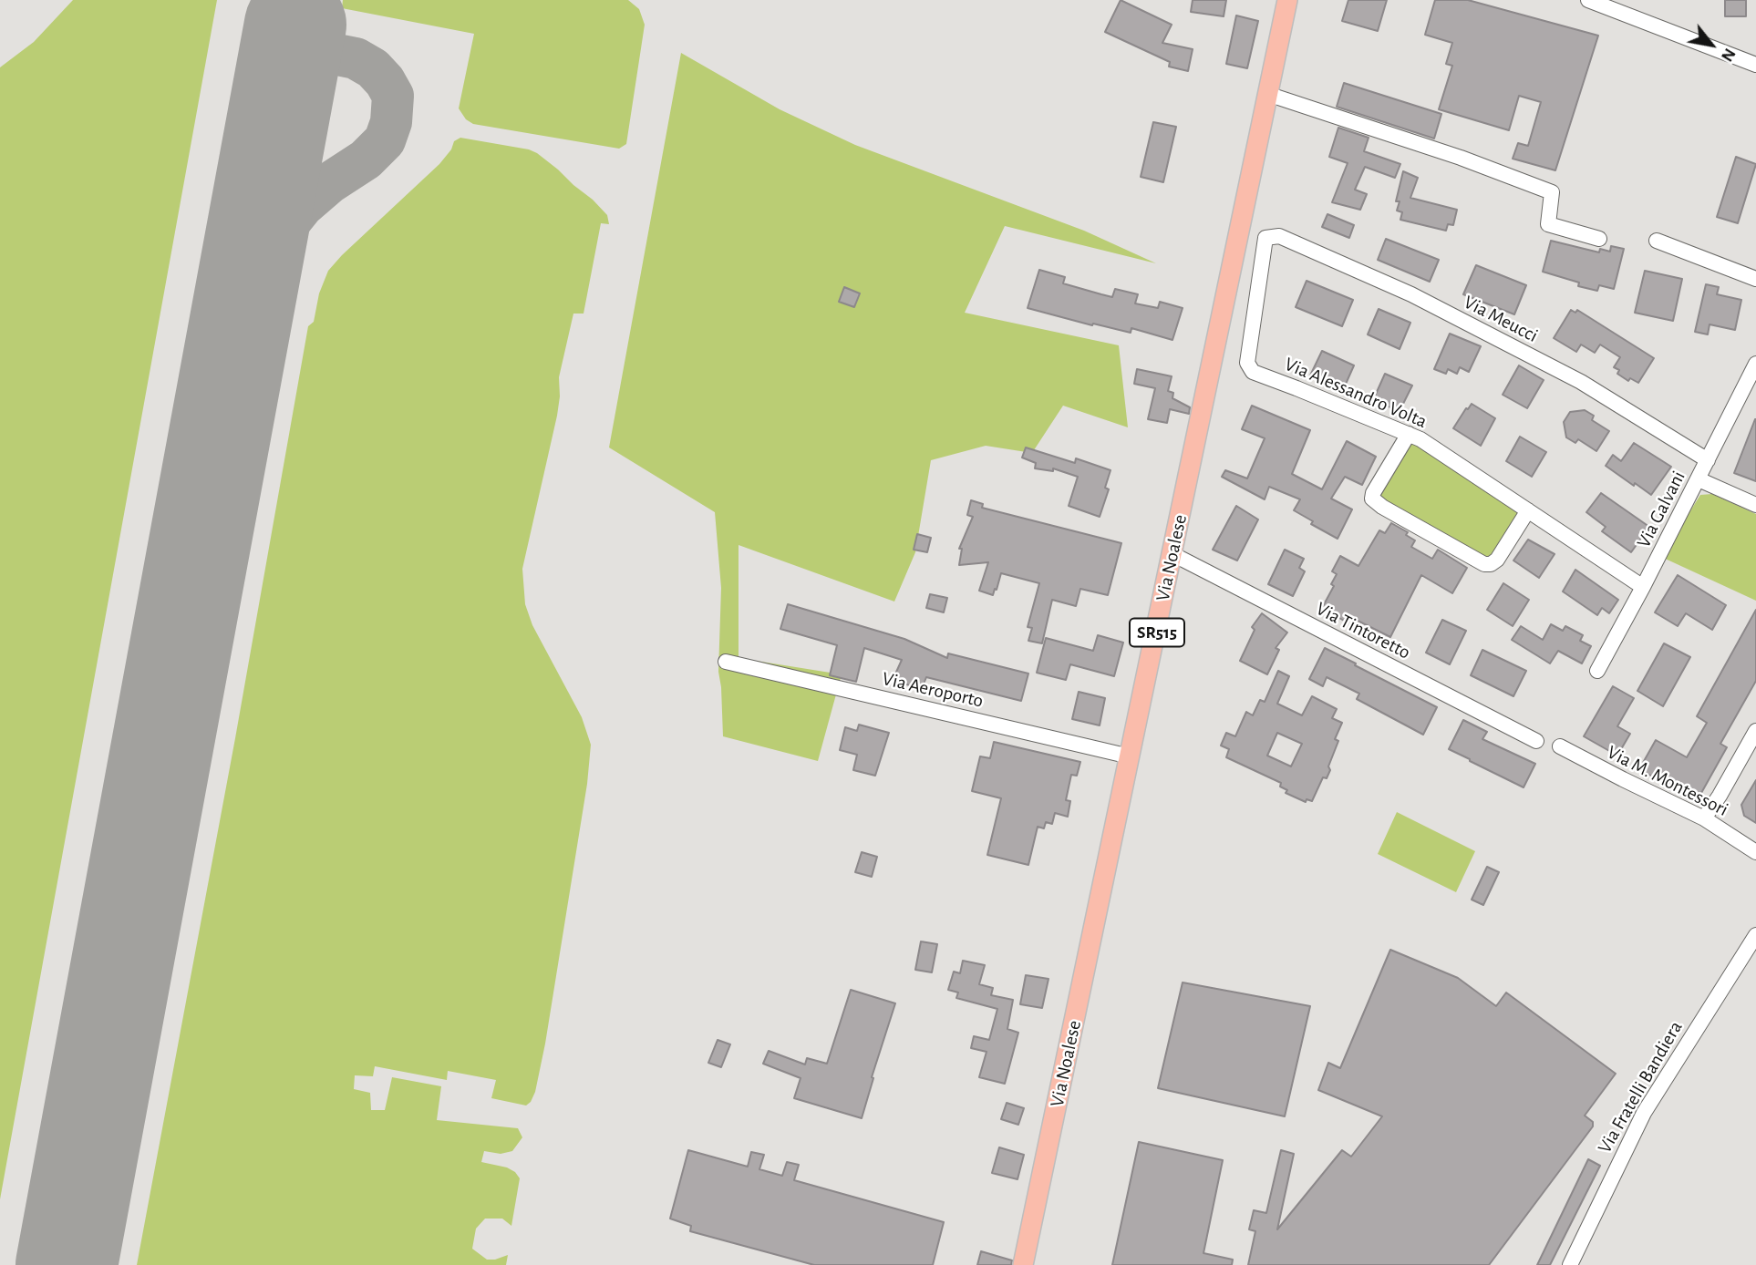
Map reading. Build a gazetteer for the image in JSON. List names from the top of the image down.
{
  "streets": {
    "main road": ["Via Noalese", "SR515"],
    "street": [
      "Via Meucci",
      "Via Alessandro Volta",
      "Via Galvani",
      "Via Tintoretto",
      "Via Aeroporto",
      "Via M. Montessori",
      "Via Fratelli Bandiera"
    ]
  },
  "crossings": [
    ["Via Meucci", "Via Alessandro Volta"],
    ["Via Meucci", "Via Galvani"],
    ["Via Alessandro Volta", "Via Galvani"],
    ["Via Noalese", "Via Tintoretto"],
    ["Via Noalese", "Via Aeroporto"]
  ],
  "north": "bottom right"
}
